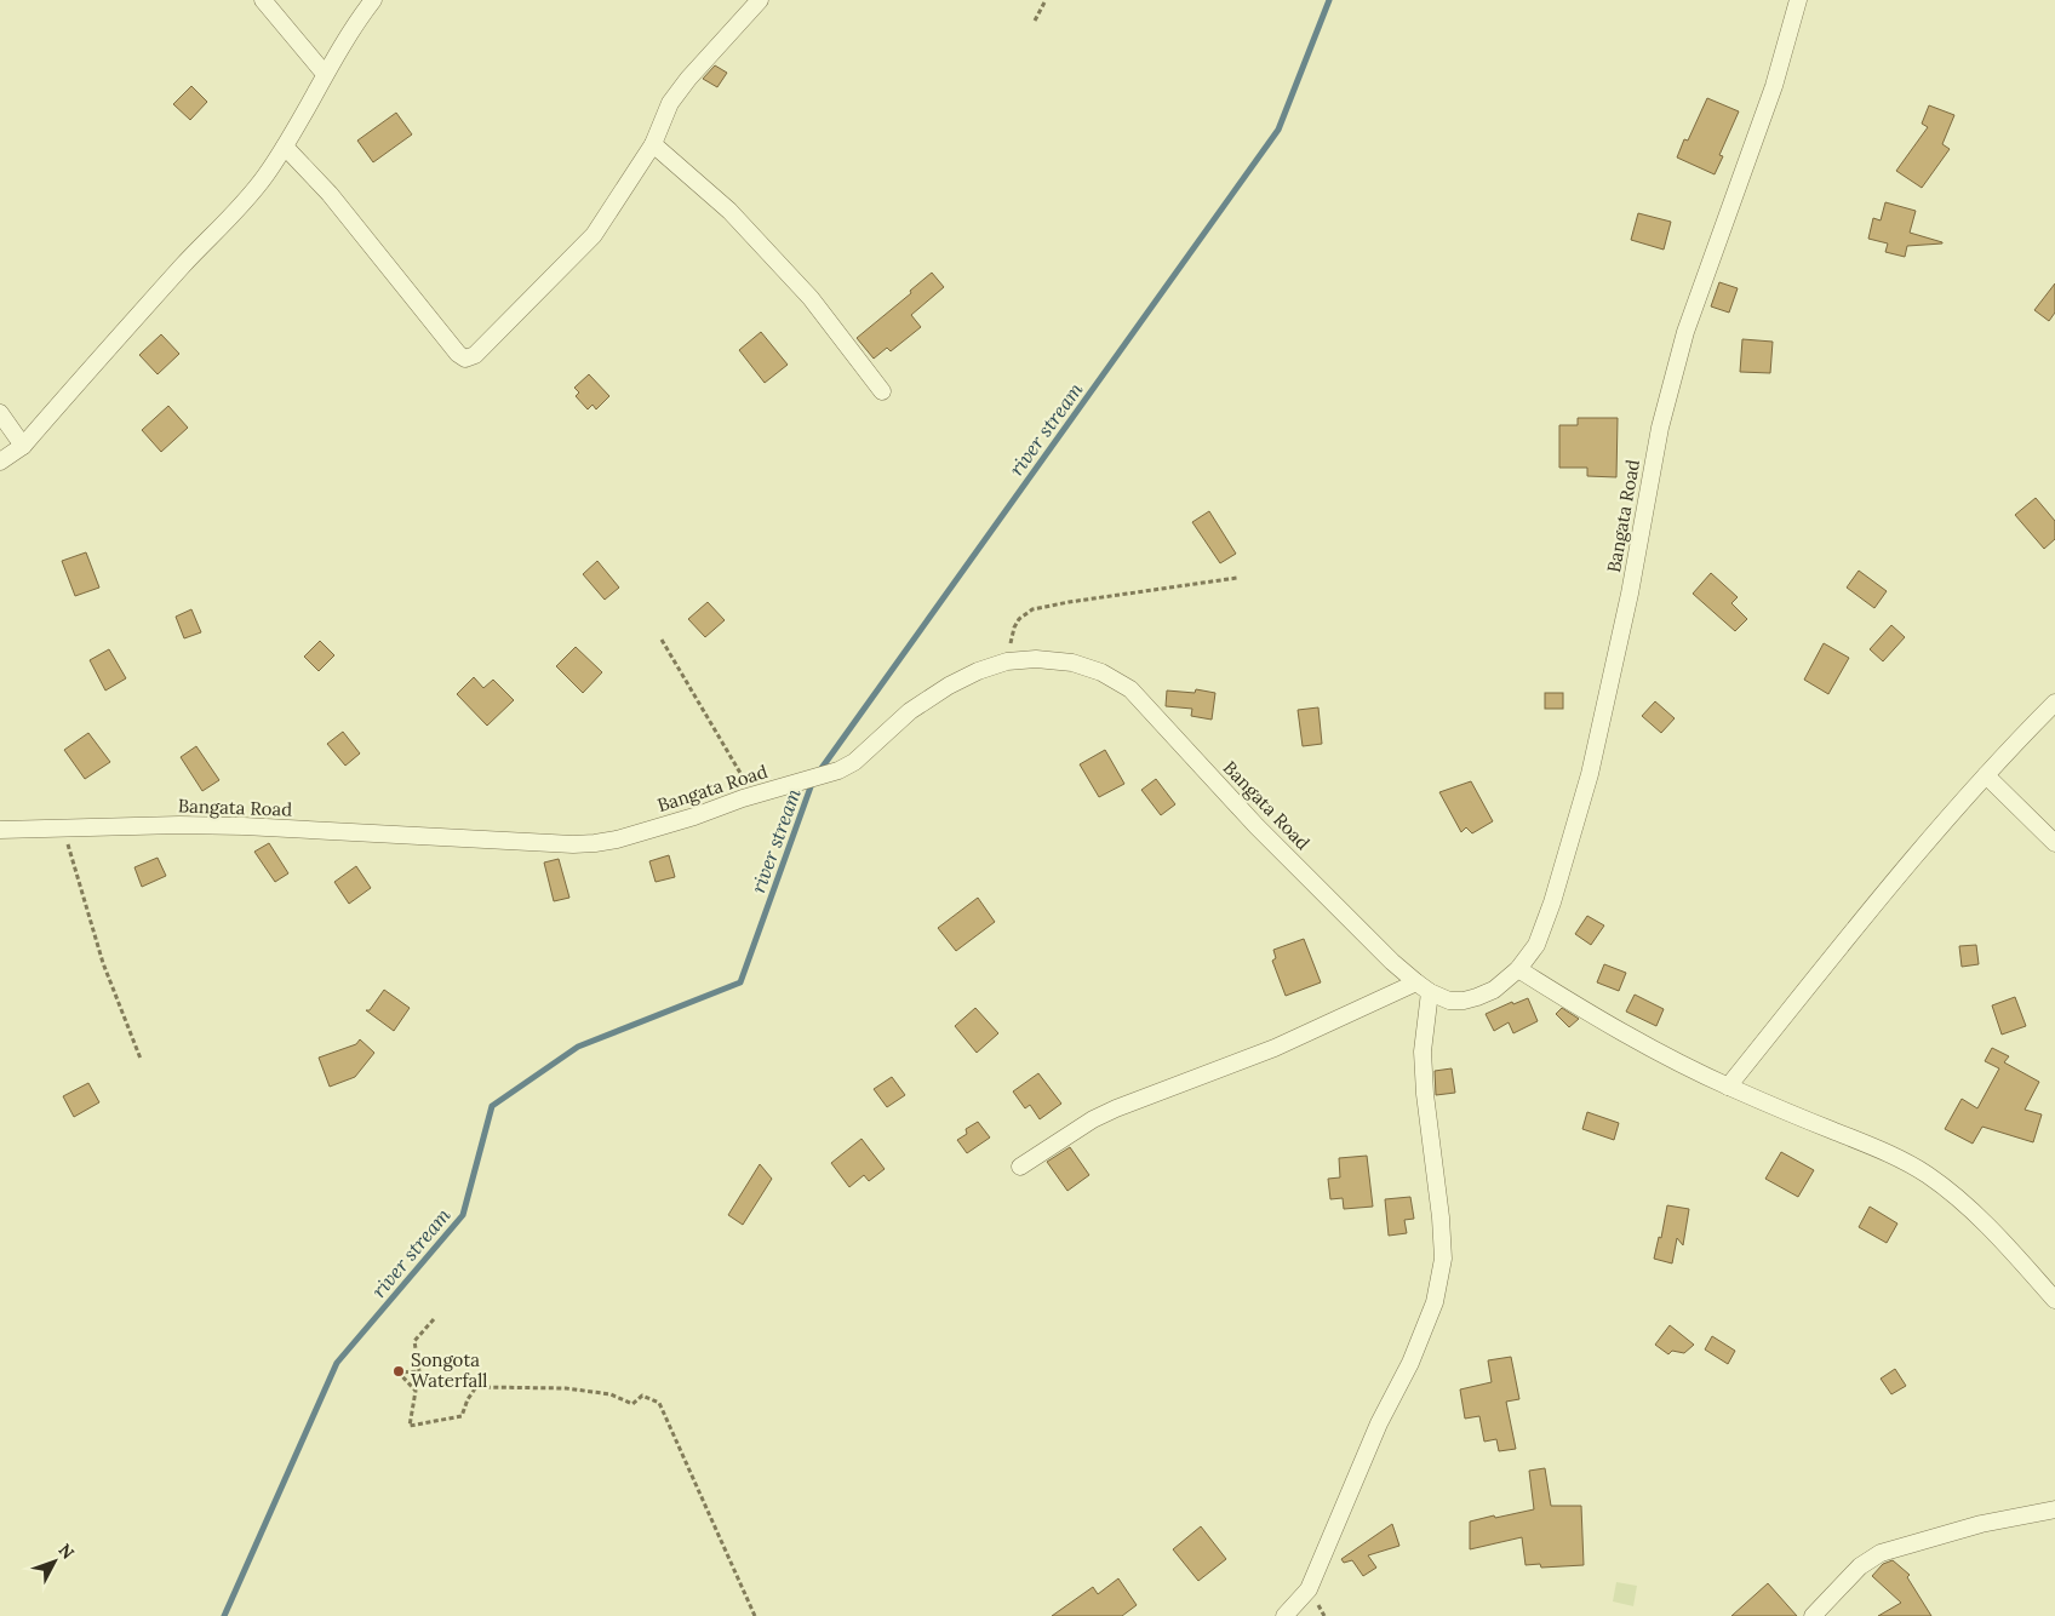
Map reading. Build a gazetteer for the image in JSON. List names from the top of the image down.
{
  "streets": {
    "street": ["Bangata Road"]
  },
  "water": ["river stream"],
  "places": ["Songota Waterfall"],
  "north": "top right"
}
